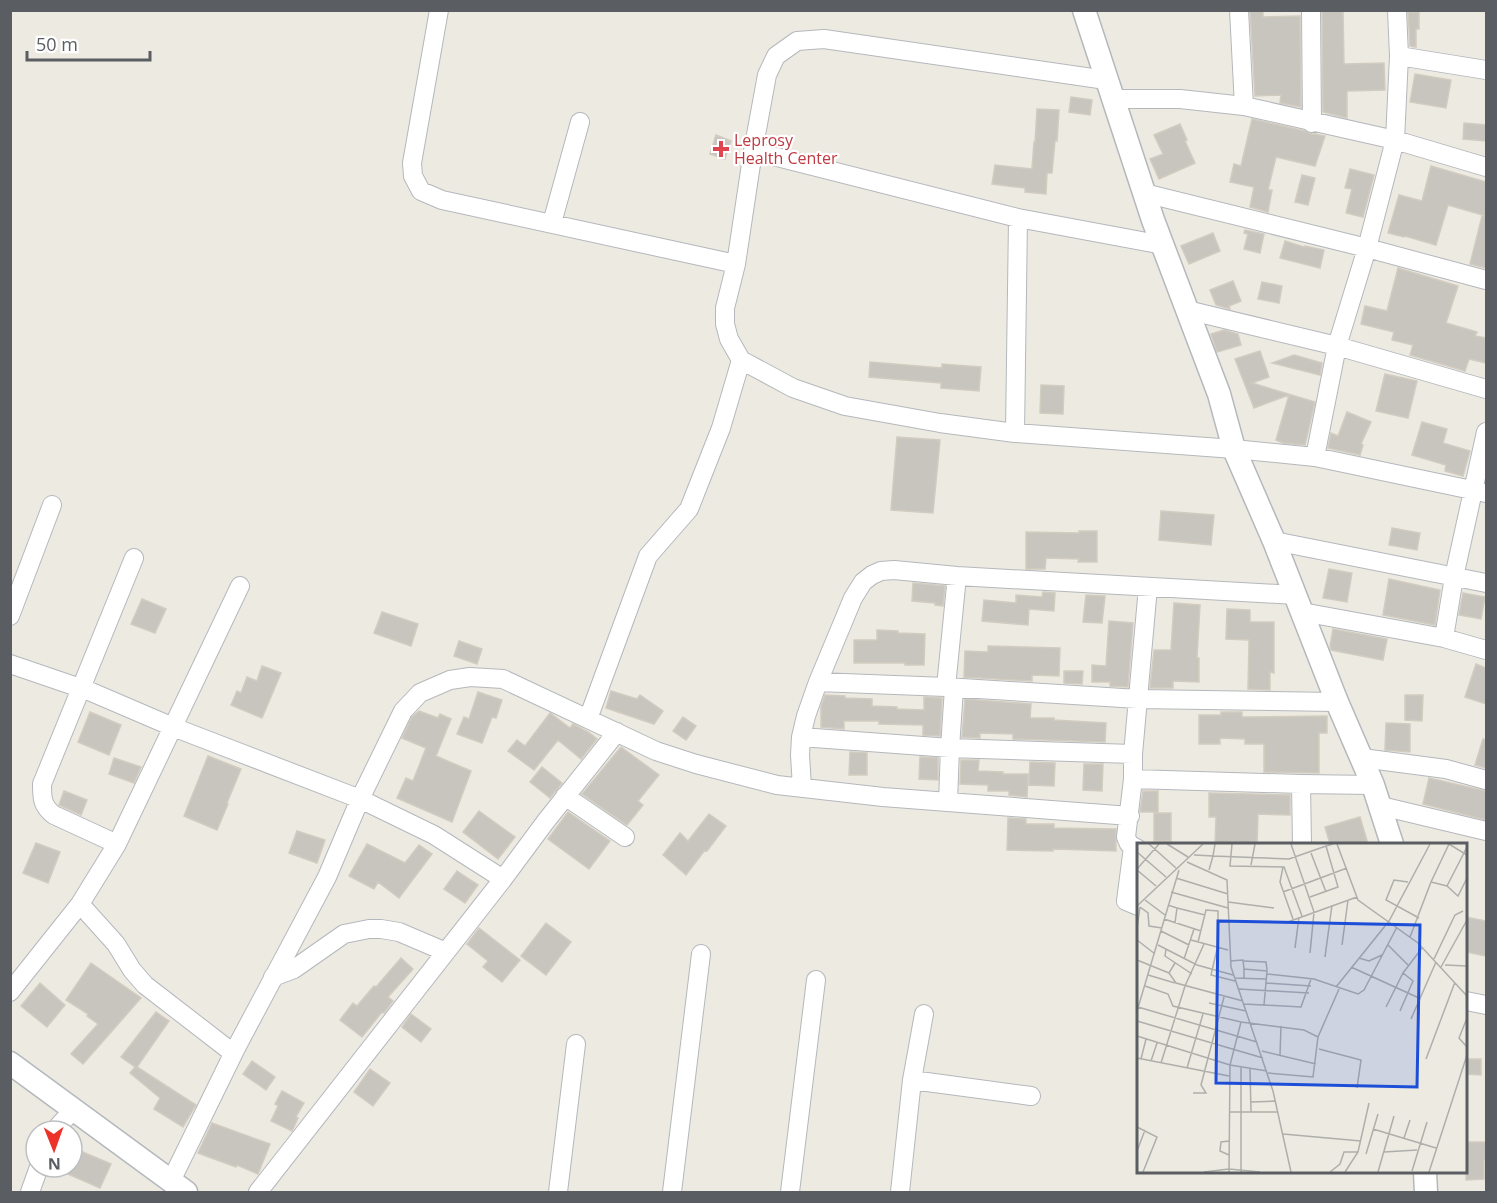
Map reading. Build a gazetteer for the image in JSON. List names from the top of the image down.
{
  "places": {
    "health": ["Leprosy Health Center"]
  },
  "scale_bar": "50 m",
  "north": "bottom"
}
